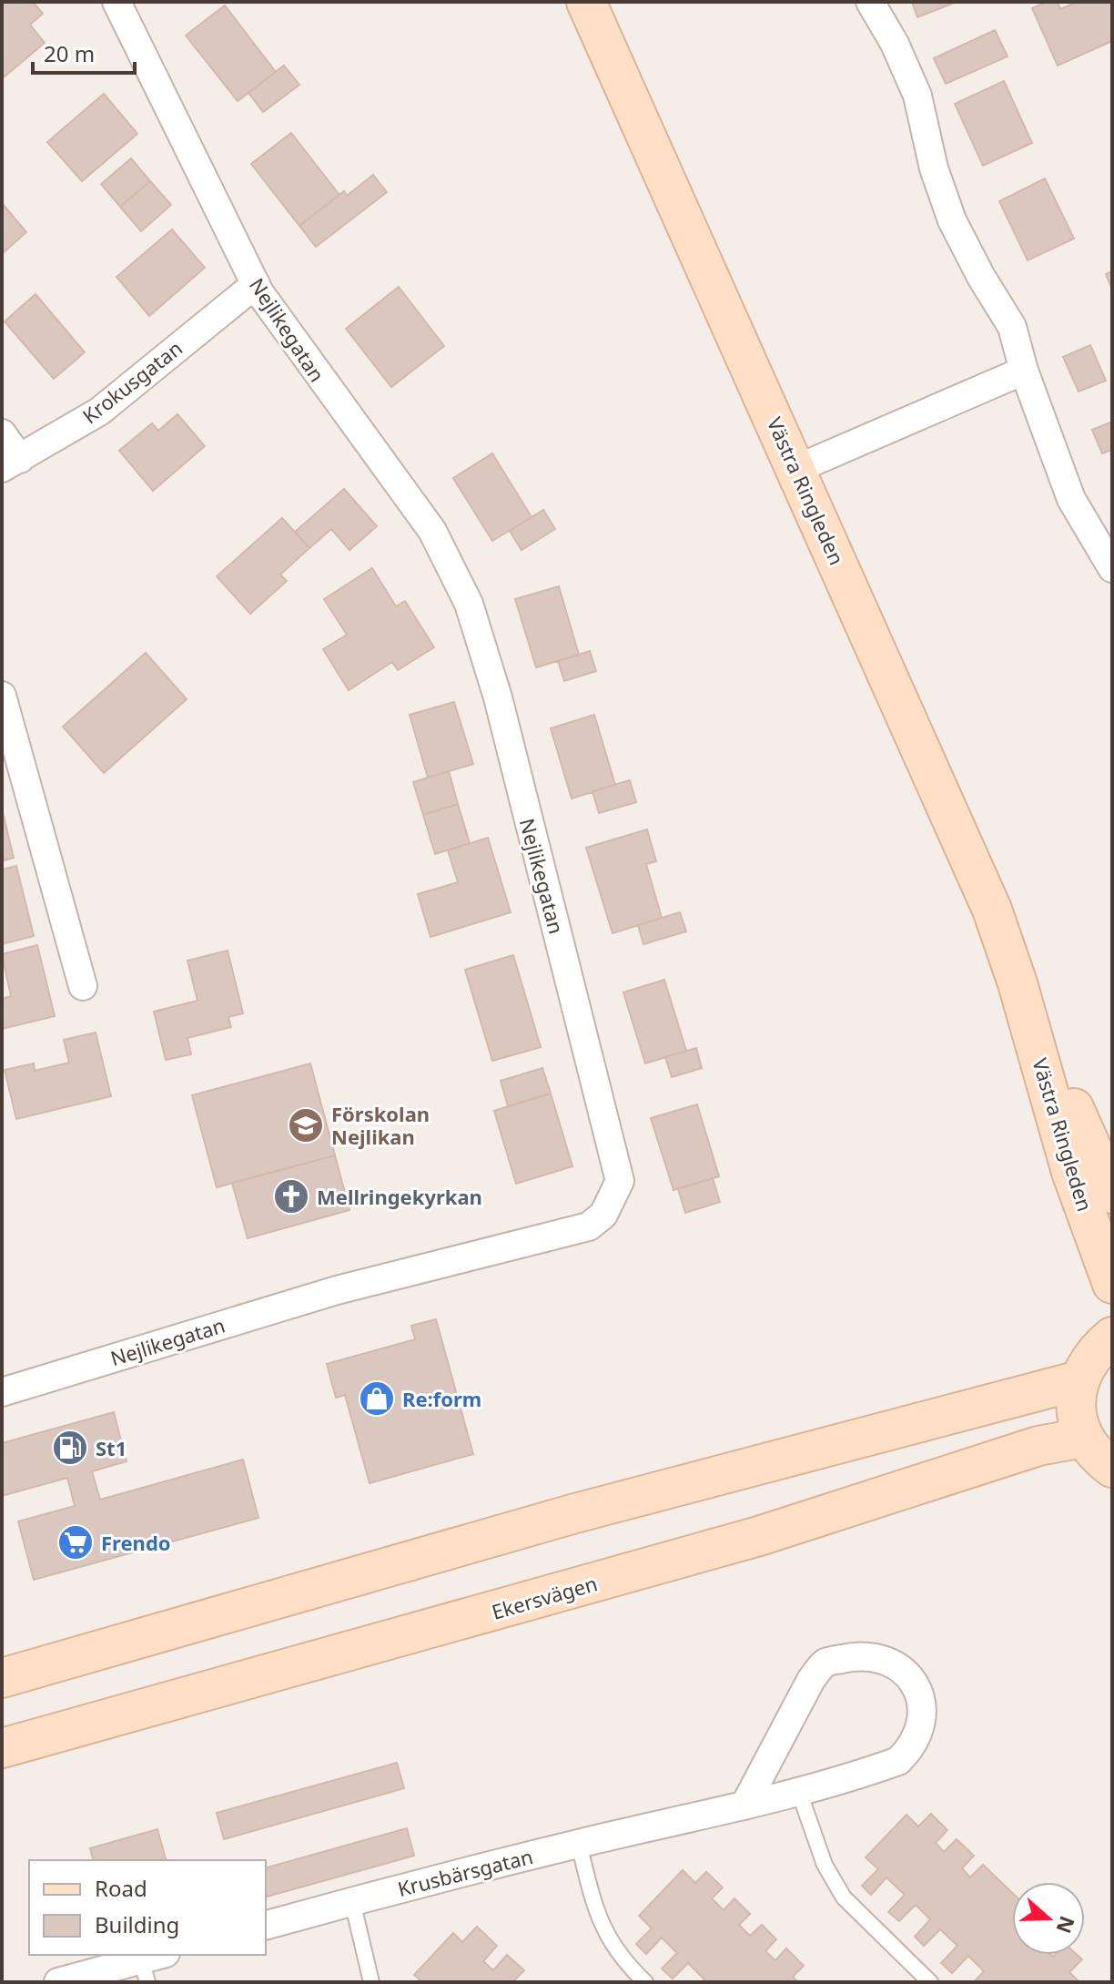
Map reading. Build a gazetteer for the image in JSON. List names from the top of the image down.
{
  "streets": {
    "main road": ["Västra Ringleden", "Ekersvägen"],
    "street": ["Nejlikegatan", "Krokusgatan", "Krusbärsgatan"]
  },
  "crossings": [
    ["Nejlikegatan", "Krokusgatan"]
  ],
  "places": {
    "school or university": ["Förskolan Nejlikan"],
    "church": ["Mellringekyrkan"],
    "shop": ["Re:form"],
    "fuel station": ["St1"],
    "supermarket": ["Frendo"]
  },
  "legend": ["Road", "Building"],
  "scale_bar": "20 m",
  "north": "right"
}
